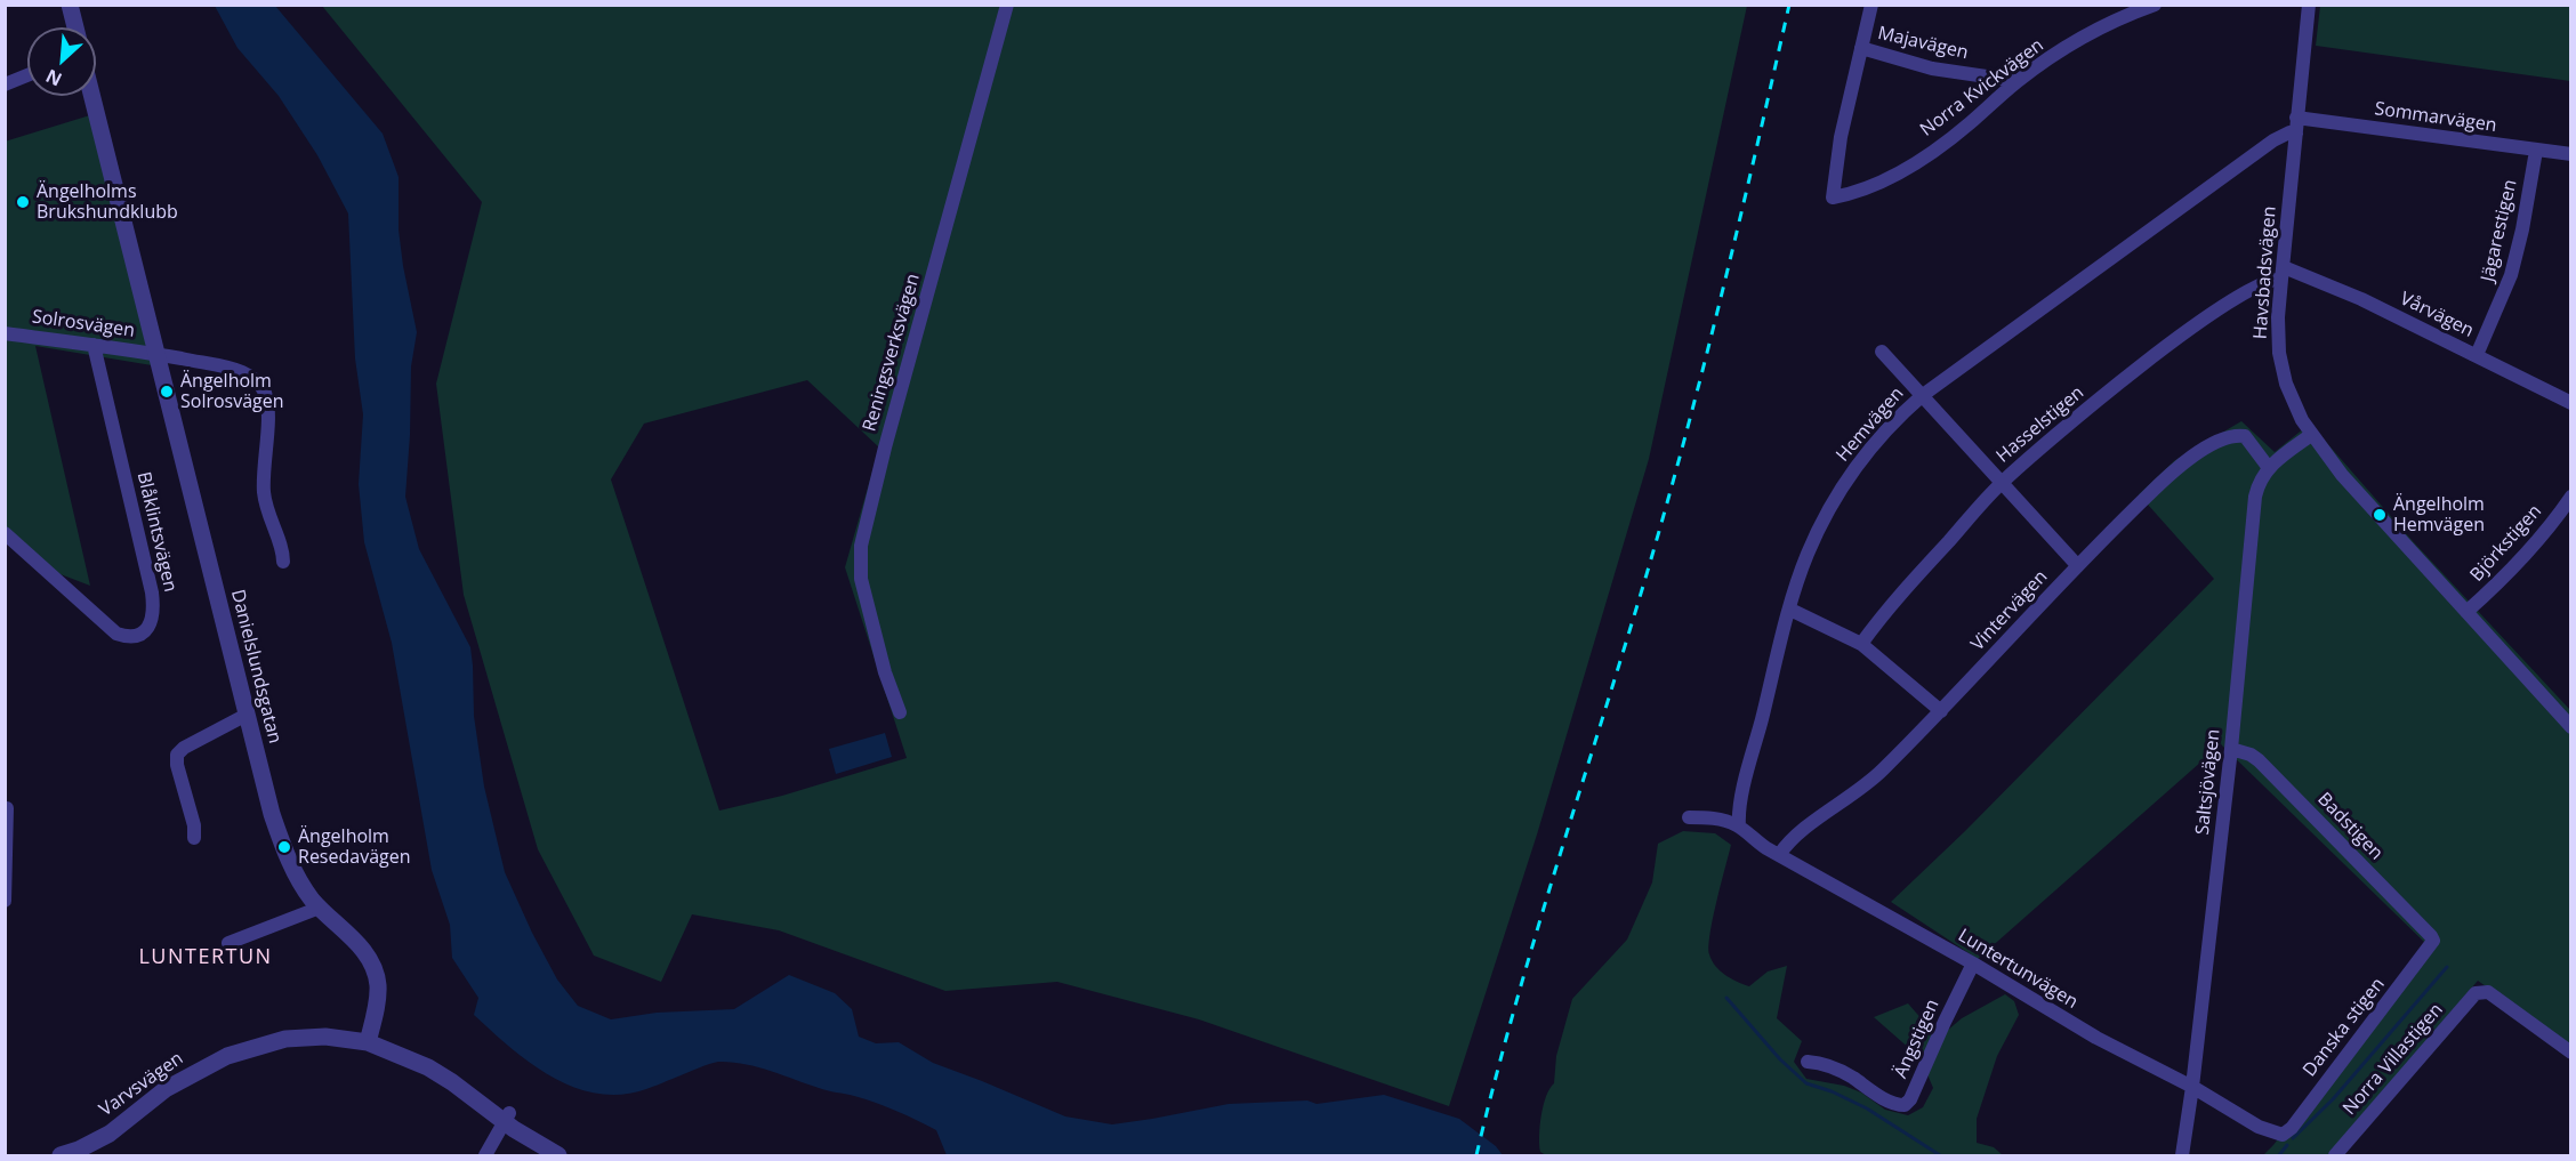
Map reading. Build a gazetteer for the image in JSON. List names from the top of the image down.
{
  "streets": {
    "street": [
      "Majavägen",
      "Norra Kvickvägen",
      "Sommarvägen",
      "Jägarestigen",
      "Havsbadsvägen",
      "Vårvägen",
      "Solrosvägen",
      "Reningsverksvägen",
      "Hemvägen",
      "Hasselstigen",
      "Blåklintsvägen",
      "Björkstigen",
      "Vintervägen",
      "Danielslundsgatan",
      "Saltsjövägen",
      "Badstigen",
      "Luntertunvägen",
      "Danska stigen",
      "Ängstigen",
      "Norra Villastigen",
      "Varvsvägen"
    ]
  },
  "crossings": [
    ["Majavägen", "Norra Kvickvägen"],
    ["Sommarvägen", "Jägarestigen"],
    ["Sommarvägen", "Havsbadsvägen"],
    ["Jägarestigen", "Vårvägen"],
    ["Havsbadsvägen", "Vårvägen"],
    ["Havsbadsvägen", "Hemvägen"],
    ["Havsbadsvägen", "Hasselstigen"],
    ["Havsbadsvägen", "Björkstigen"],
    ["Havsbadsvägen", "Saltsjövägen"],
    ["Vårvägen", "Hasselstigen"],
    ["Solrosvägen", "Blåklintsvägen"],
    ["Solrosvägen", "Danielslundsgatan"],
    ["Hemvägen", "Luntertunvägen"],
    ["Vintervägen", "Saltsjövägen"],
    ["Vintervägen", "Luntertunvägen"],
    ["Danielslundsgatan", "Varvsvägen"],
    ["Saltsjövägen", "Badstigen"],
    ["Saltsjövägen", "Luntertunvägen"],
    ["Badstigen", "Danska stigen"],
    ["Luntertunvägen", "Danska stigen"],
    ["Luntertunvägen", "Ängstigen"]
  ],
  "districts": ["LUNTERTUN"],
  "places": [
    "Ängelholms Brukshundklubb",
    "Ängelholm Solrosvägen",
    "Ängelholm Hemvägen",
    "Ängelholm Resedavägen"
  ],
  "north": "bottom left"
}
